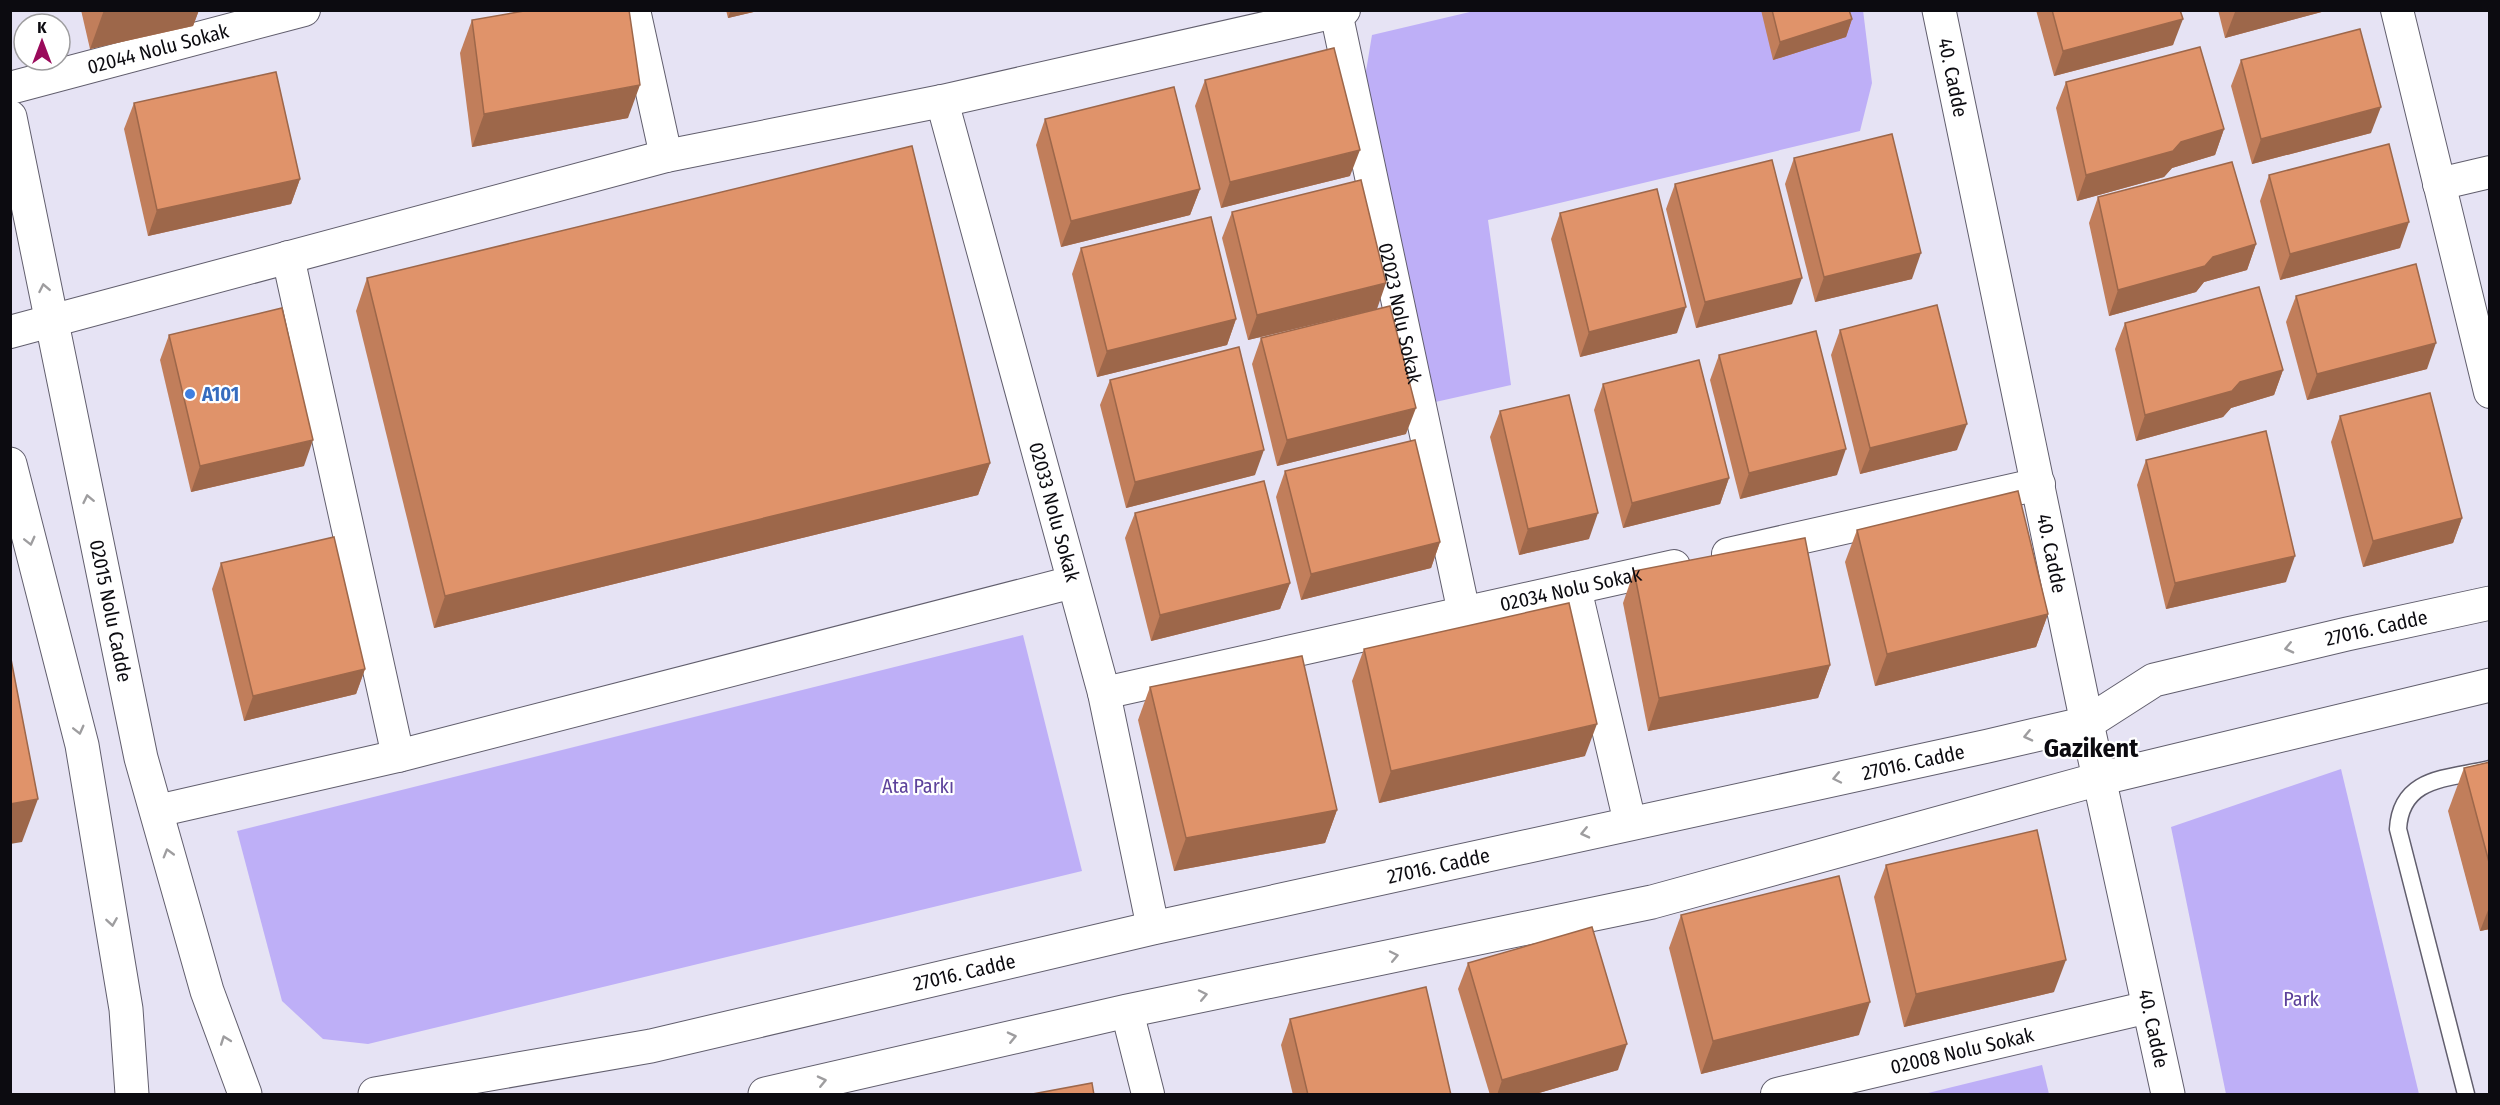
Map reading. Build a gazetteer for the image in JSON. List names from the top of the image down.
{
  "streets": {
    "street": [
      "02044 Nolu Sokak",
      "40. Cadde",
      "02023 Nolu Sokak",
      "02033 Nolu Sokak",
      "02034 Nolu Sokak",
      "02015 Nolu Cadde",
      "27016. Cadde",
      "02008 Nolu Sokak"
    ]
  },
  "crossings": [
    ["40. Cadde", "02034 Nolu Sokak"],
    ["40. Cadde", "27016. Cadde"],
    ["40. Cadde", "02008 Nolu Sokak"],
    ["02023 Nolu Sokak", "02034 Nolu Sokak"],
    ["02033 Nolu Sokak", "02034 Nolu Sokak"],
    ["02033 Nolu Sokak", "27016. Cadde"]
  ],
  "districts": ["Gazikent"],
  "parks": ["Ata Parkı", "Park"],
  "places": ["A101"],
  "north": "top"
}
